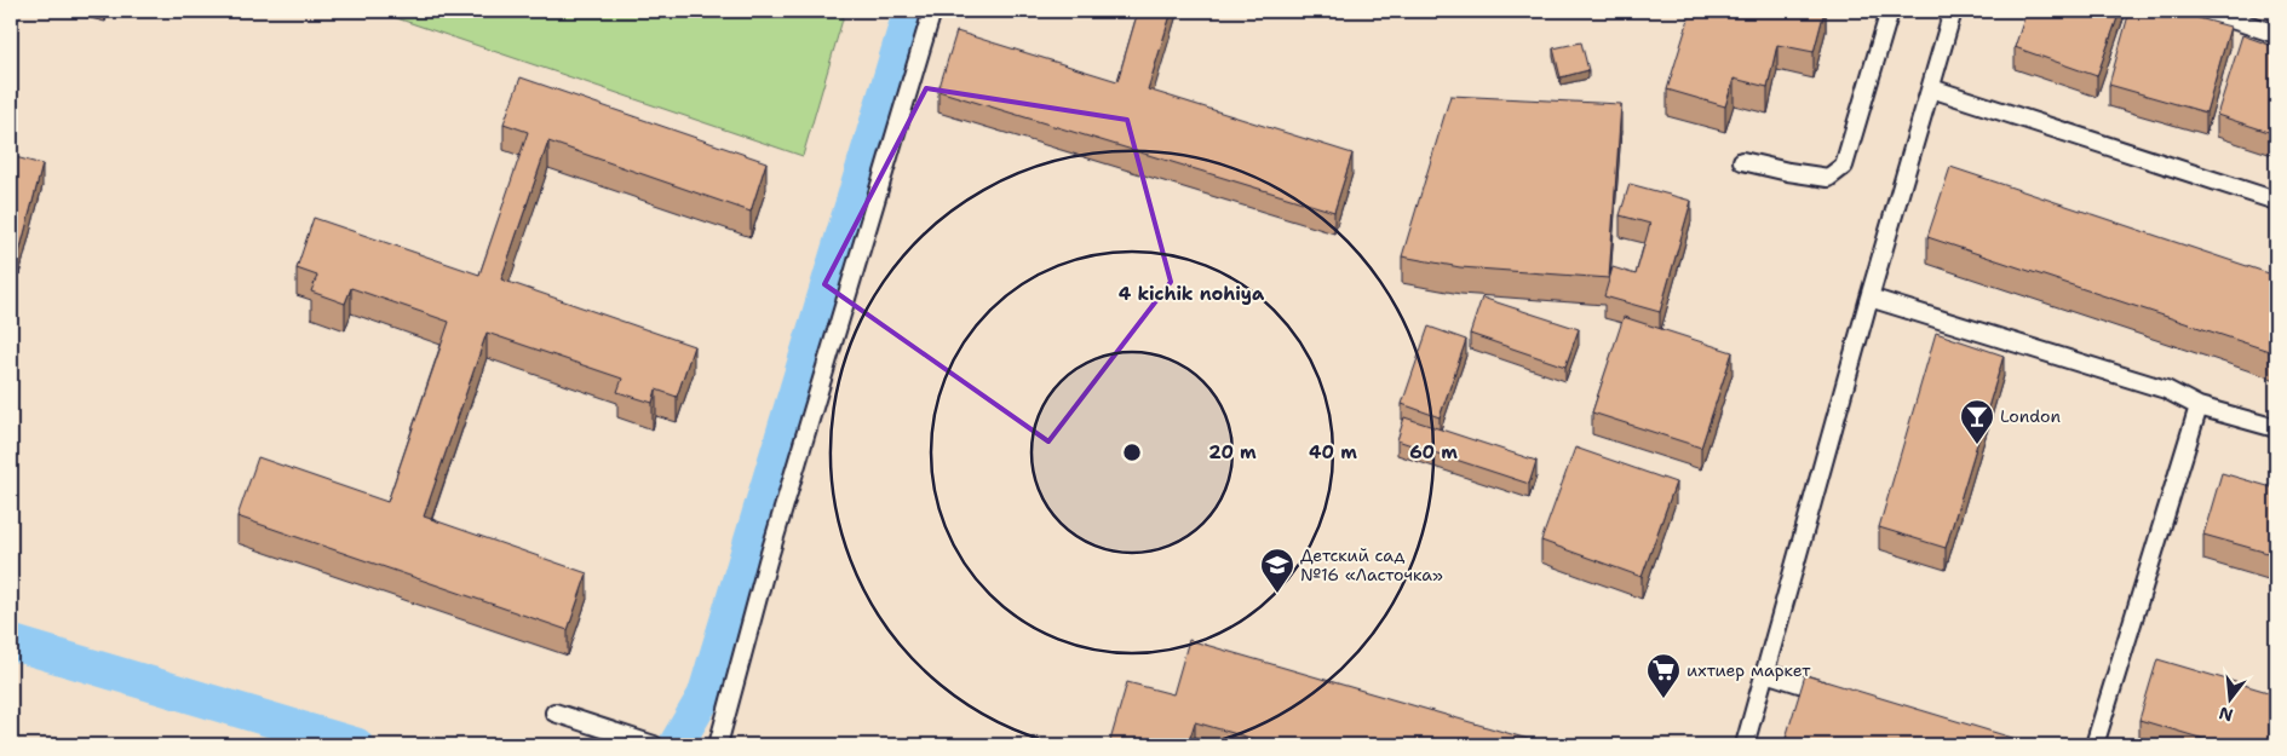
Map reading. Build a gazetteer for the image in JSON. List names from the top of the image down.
{
  "districts": ["4 kichik nohiya"],
  "places": {
    "bar": ["London"],
    "school or university": ["Детский сад №16 «Ласточка»"],
    "supermarket": ["ихтиер маркет"]
  },
  "north": "bottom",
  "rings": ["20 m", "40 m", "60 m"]
}
